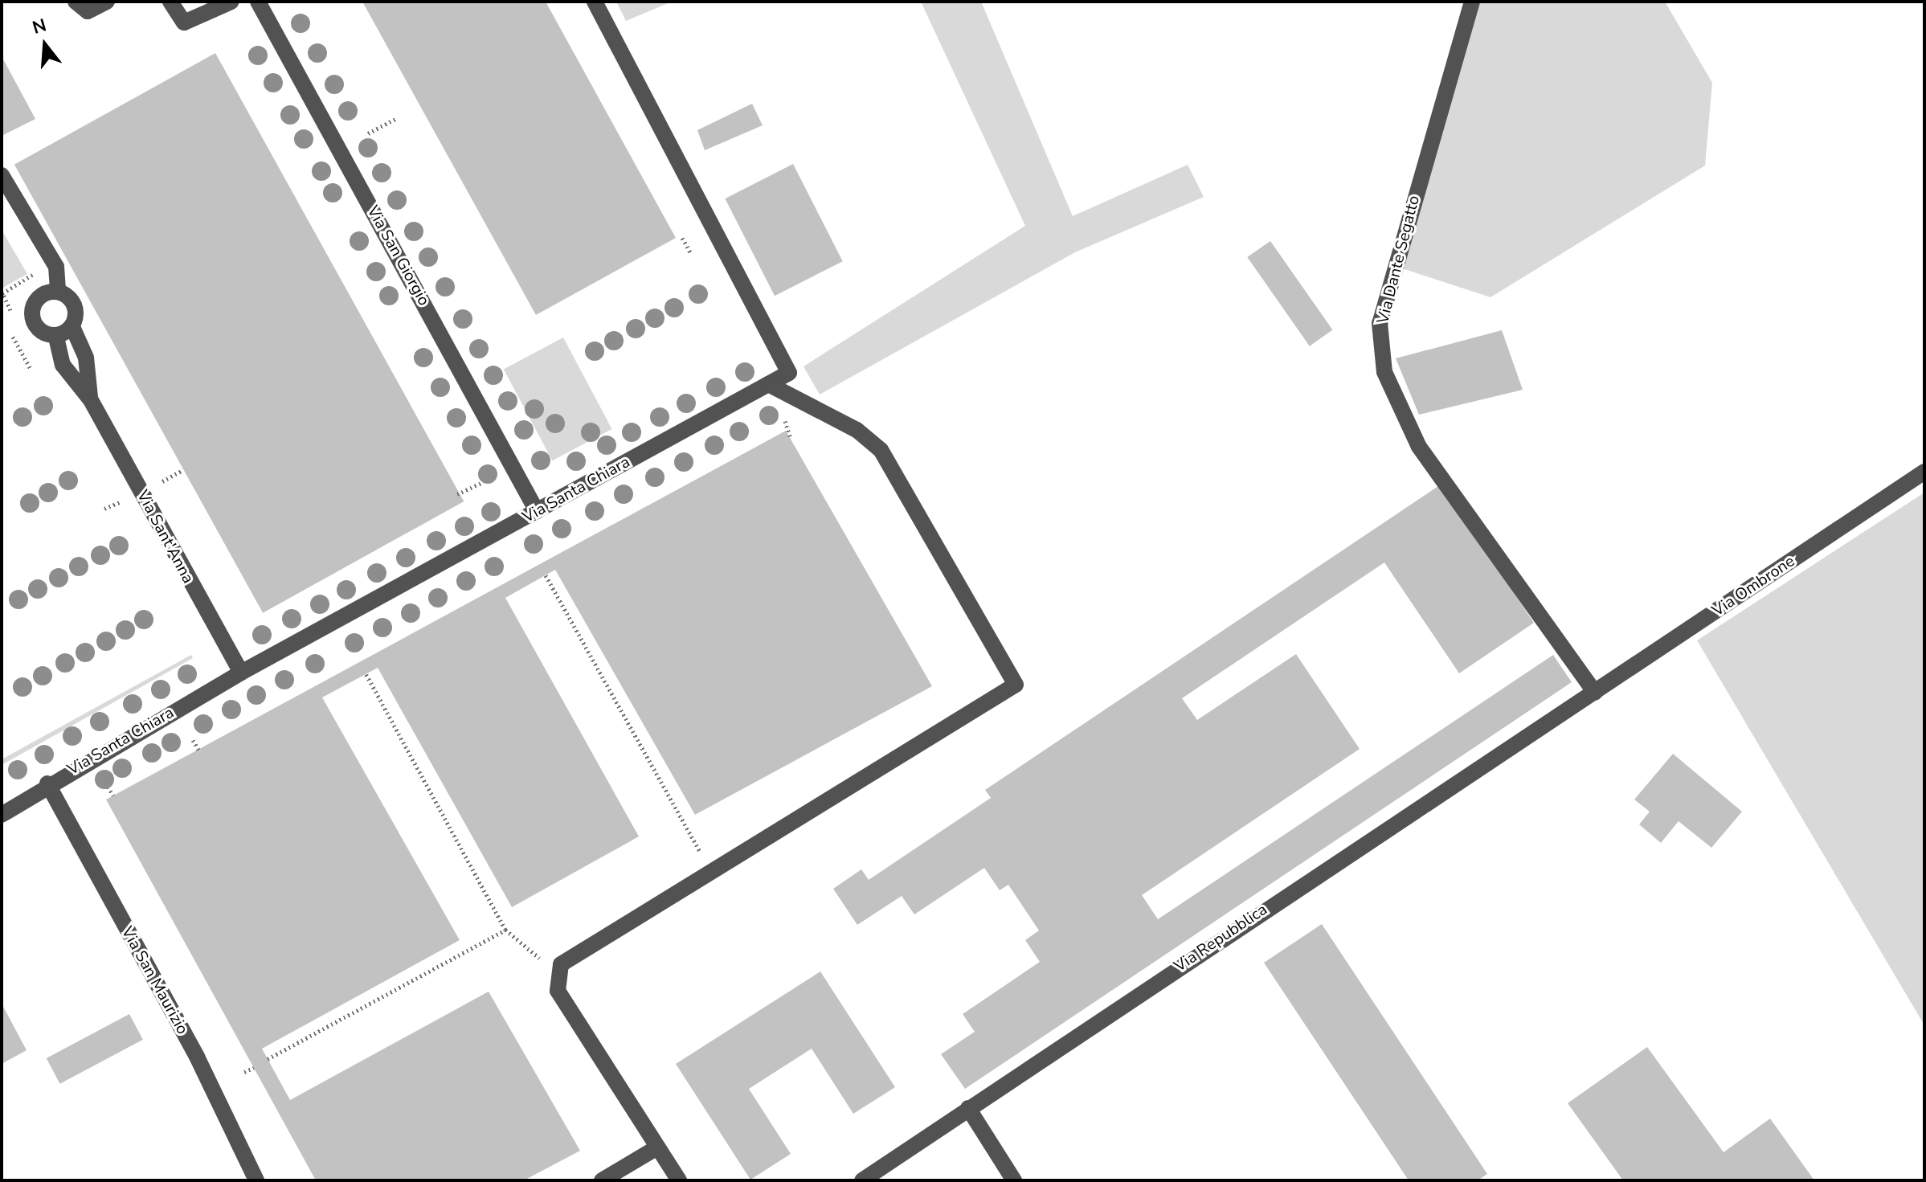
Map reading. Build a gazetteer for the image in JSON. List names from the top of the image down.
{
  "streets": {
    "street": [
      "Via San Giorgio",
      "Via Dante Segatto",
      "Via Santa Chiara",
      "Via Sant'Anna",
      "Via Ombrone",
      "Via Repubblica",
      "Via San Maurizio"
    ]
  },
  "crossings": [
    ["Via San Giorgio", "Via Santa Chiara"],
    ["Via Dante Segatto", "Via Ombrone"],
    ["Via Dante Segatto", "Via Repubblica"],
    ["Via Santa Chiara", "Via Sant'Anna"],
    ["Via Santa Chiara", "Via San Maurizio"],
    ["Via Ombrone", "Via Repubblica"]
  ],
  "north": "top"
}
